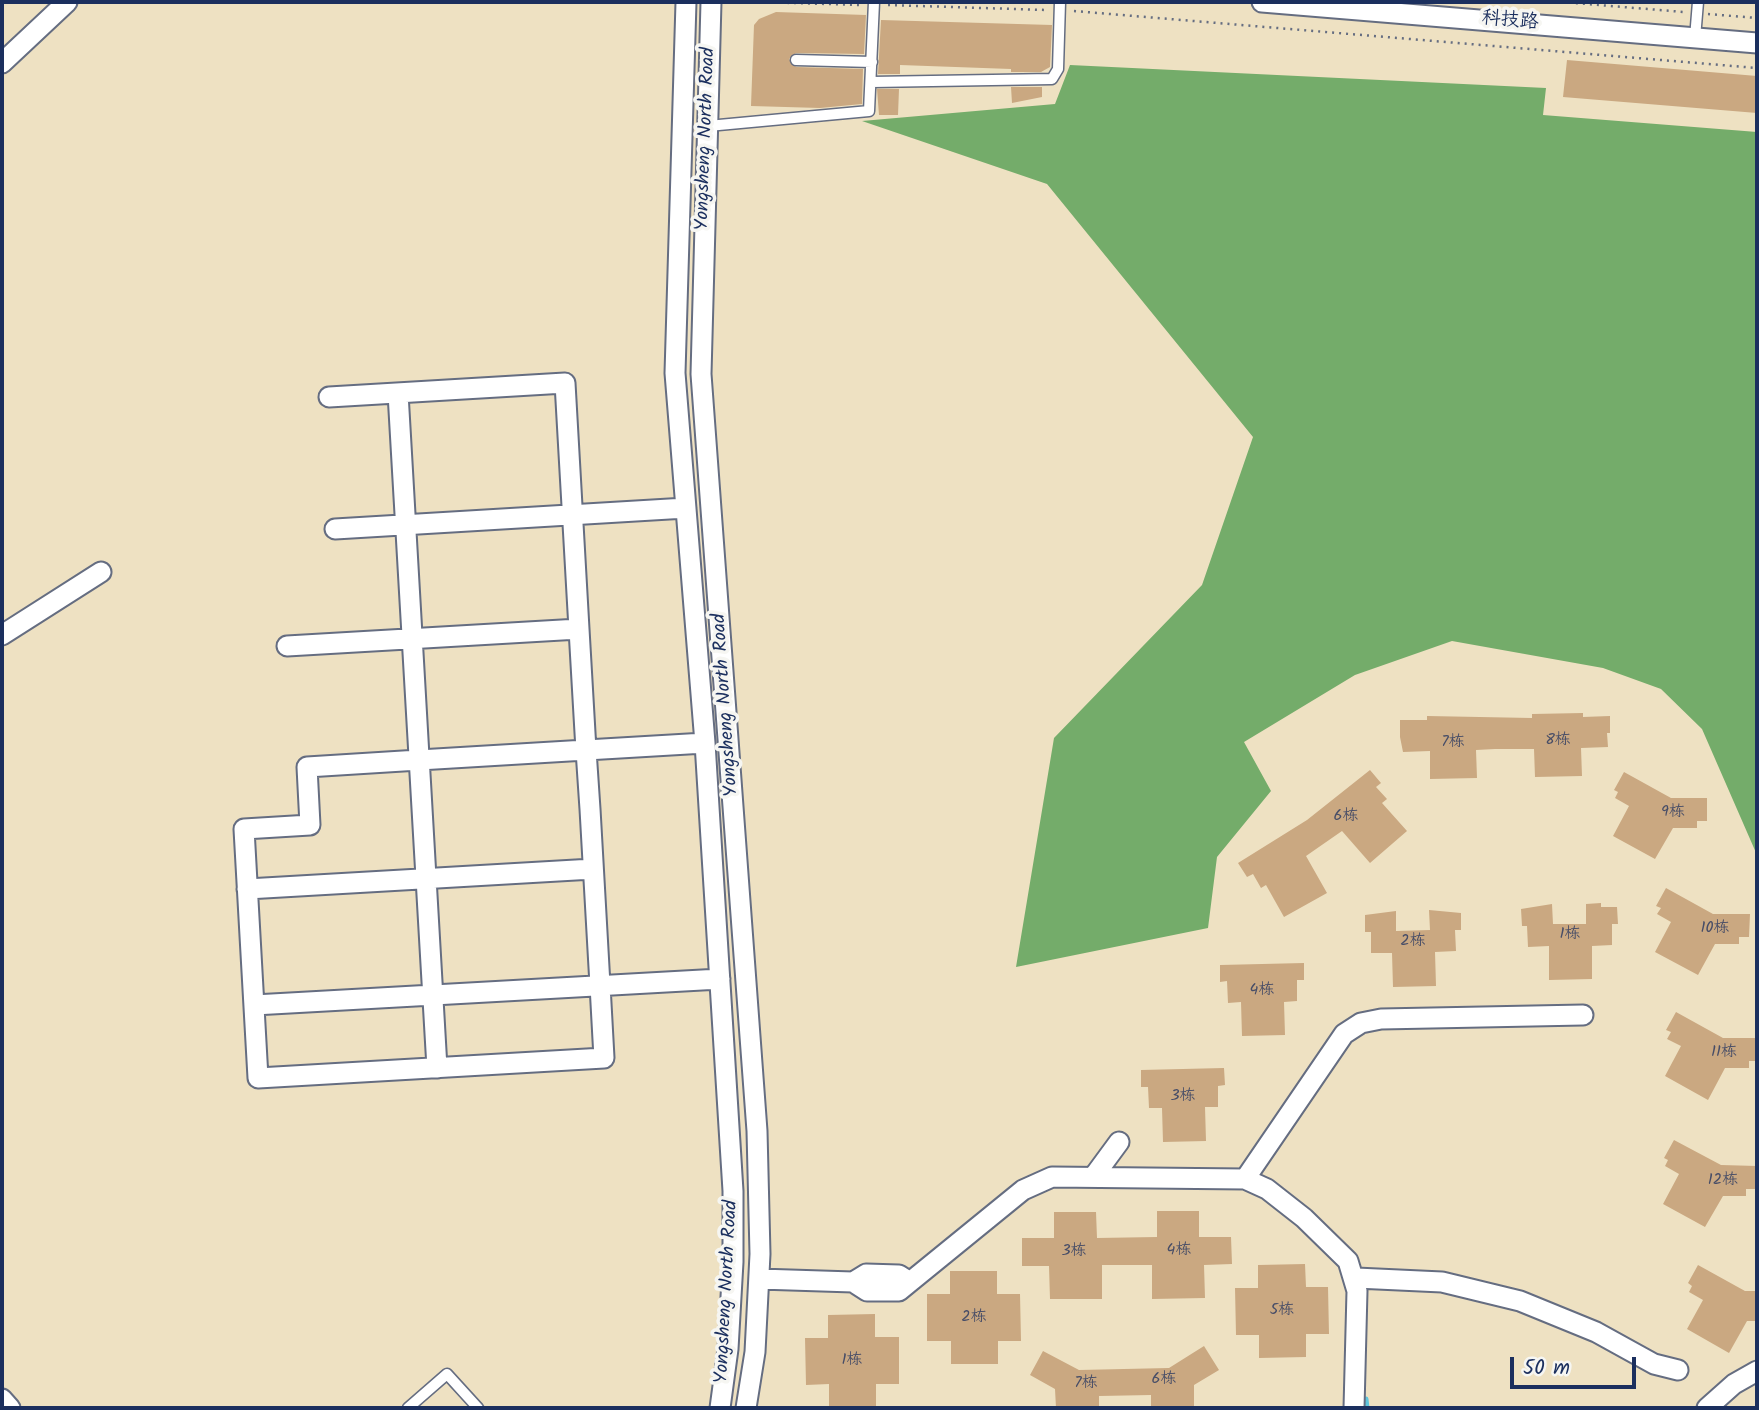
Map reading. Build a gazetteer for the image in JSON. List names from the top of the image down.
{
  "streets": {
    "street": ["科技路", "Yongsheng North Road"]
  },
  "house_numbers": [
    "8栋",
    "7栋",
    "9栋",
    "6栋",
    "10栋",
    "1栋",
    "2栋",
    "4栋",
    "11栋",
    "3栋",
    "12栋",
    "4栋",
    "3栋",
    "5栋",
    "2栋",
    "1栋",
    "6栋",
    "7栋"
  ],
  "scale_bar": "50 m"
}
